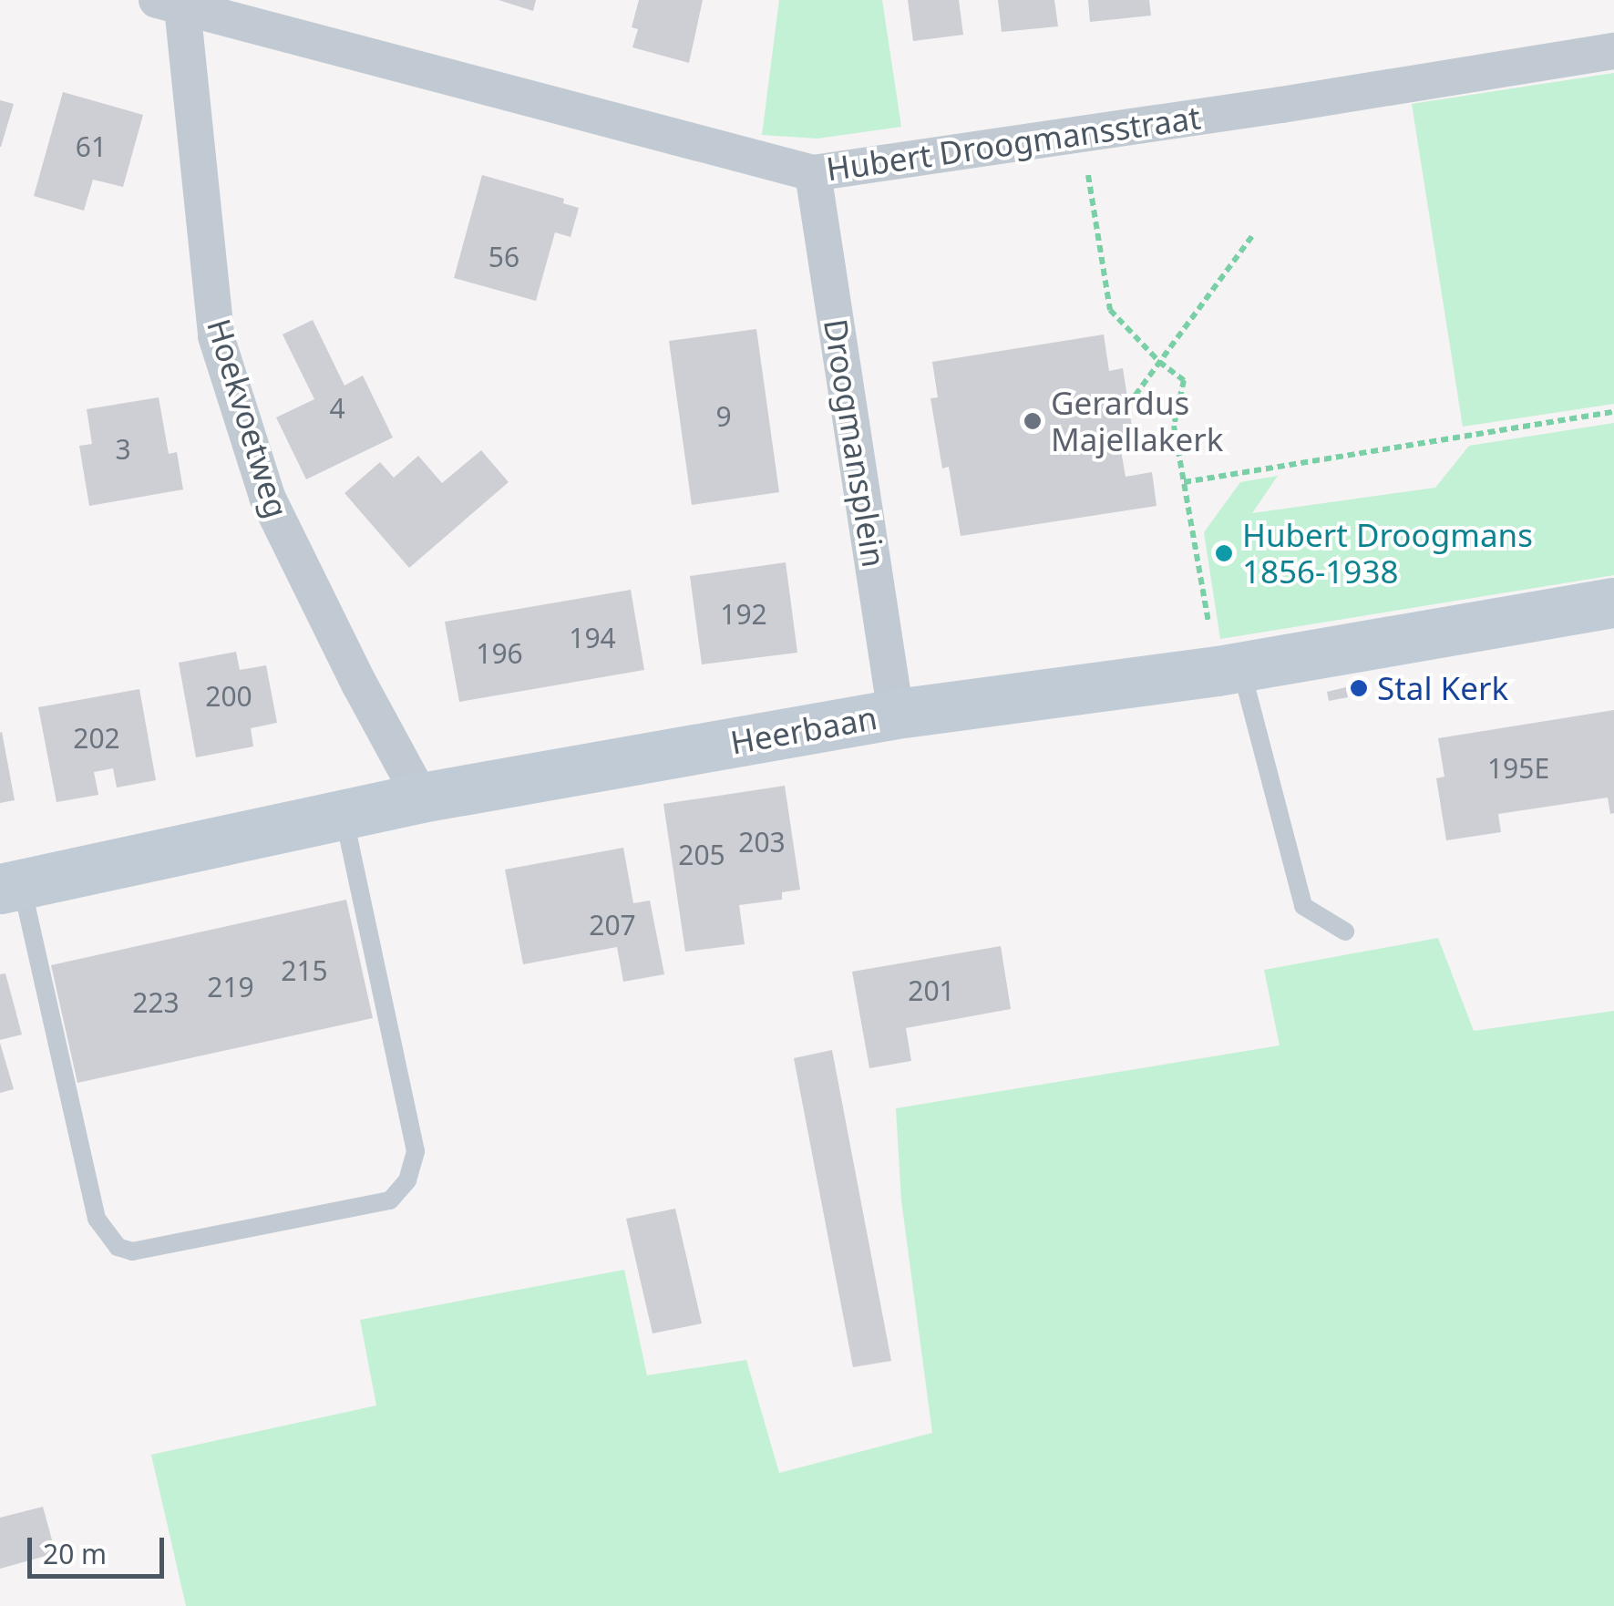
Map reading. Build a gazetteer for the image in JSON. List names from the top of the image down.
{
  "streets": {
    "street": [
      "Hubert Droogmansstraat",
      "Hoekvoetweg",
      "Droogmansplein",
      "Heerbaan"
    ]
  },
  "crossings": [
    ["Hubert Droogmansstraat", "Hoekvoetweg"],
    ["Hubert Droogmansstraat", "Droogmansplein"],
    ["Hoekvoetweg", "Heerbaan"],
    ["Droogmansplein", "Heerbaan"]
  ],
  "places": ["Gerardus Majellakerk", "Hubert Droogmans 1856-1938", "Stal Kerk"],
  "house_numbers": [
    "61",
    "56",
    "4",
    "9",
    "3",
    "192",
    "194",
    "196",
    "200",
    "202",
    "195E",
    "203",
    "205",
    "207",
    "215",
    "219",
    "201",
    "223"
  ],
  "scale_bar": "20 m"
}
